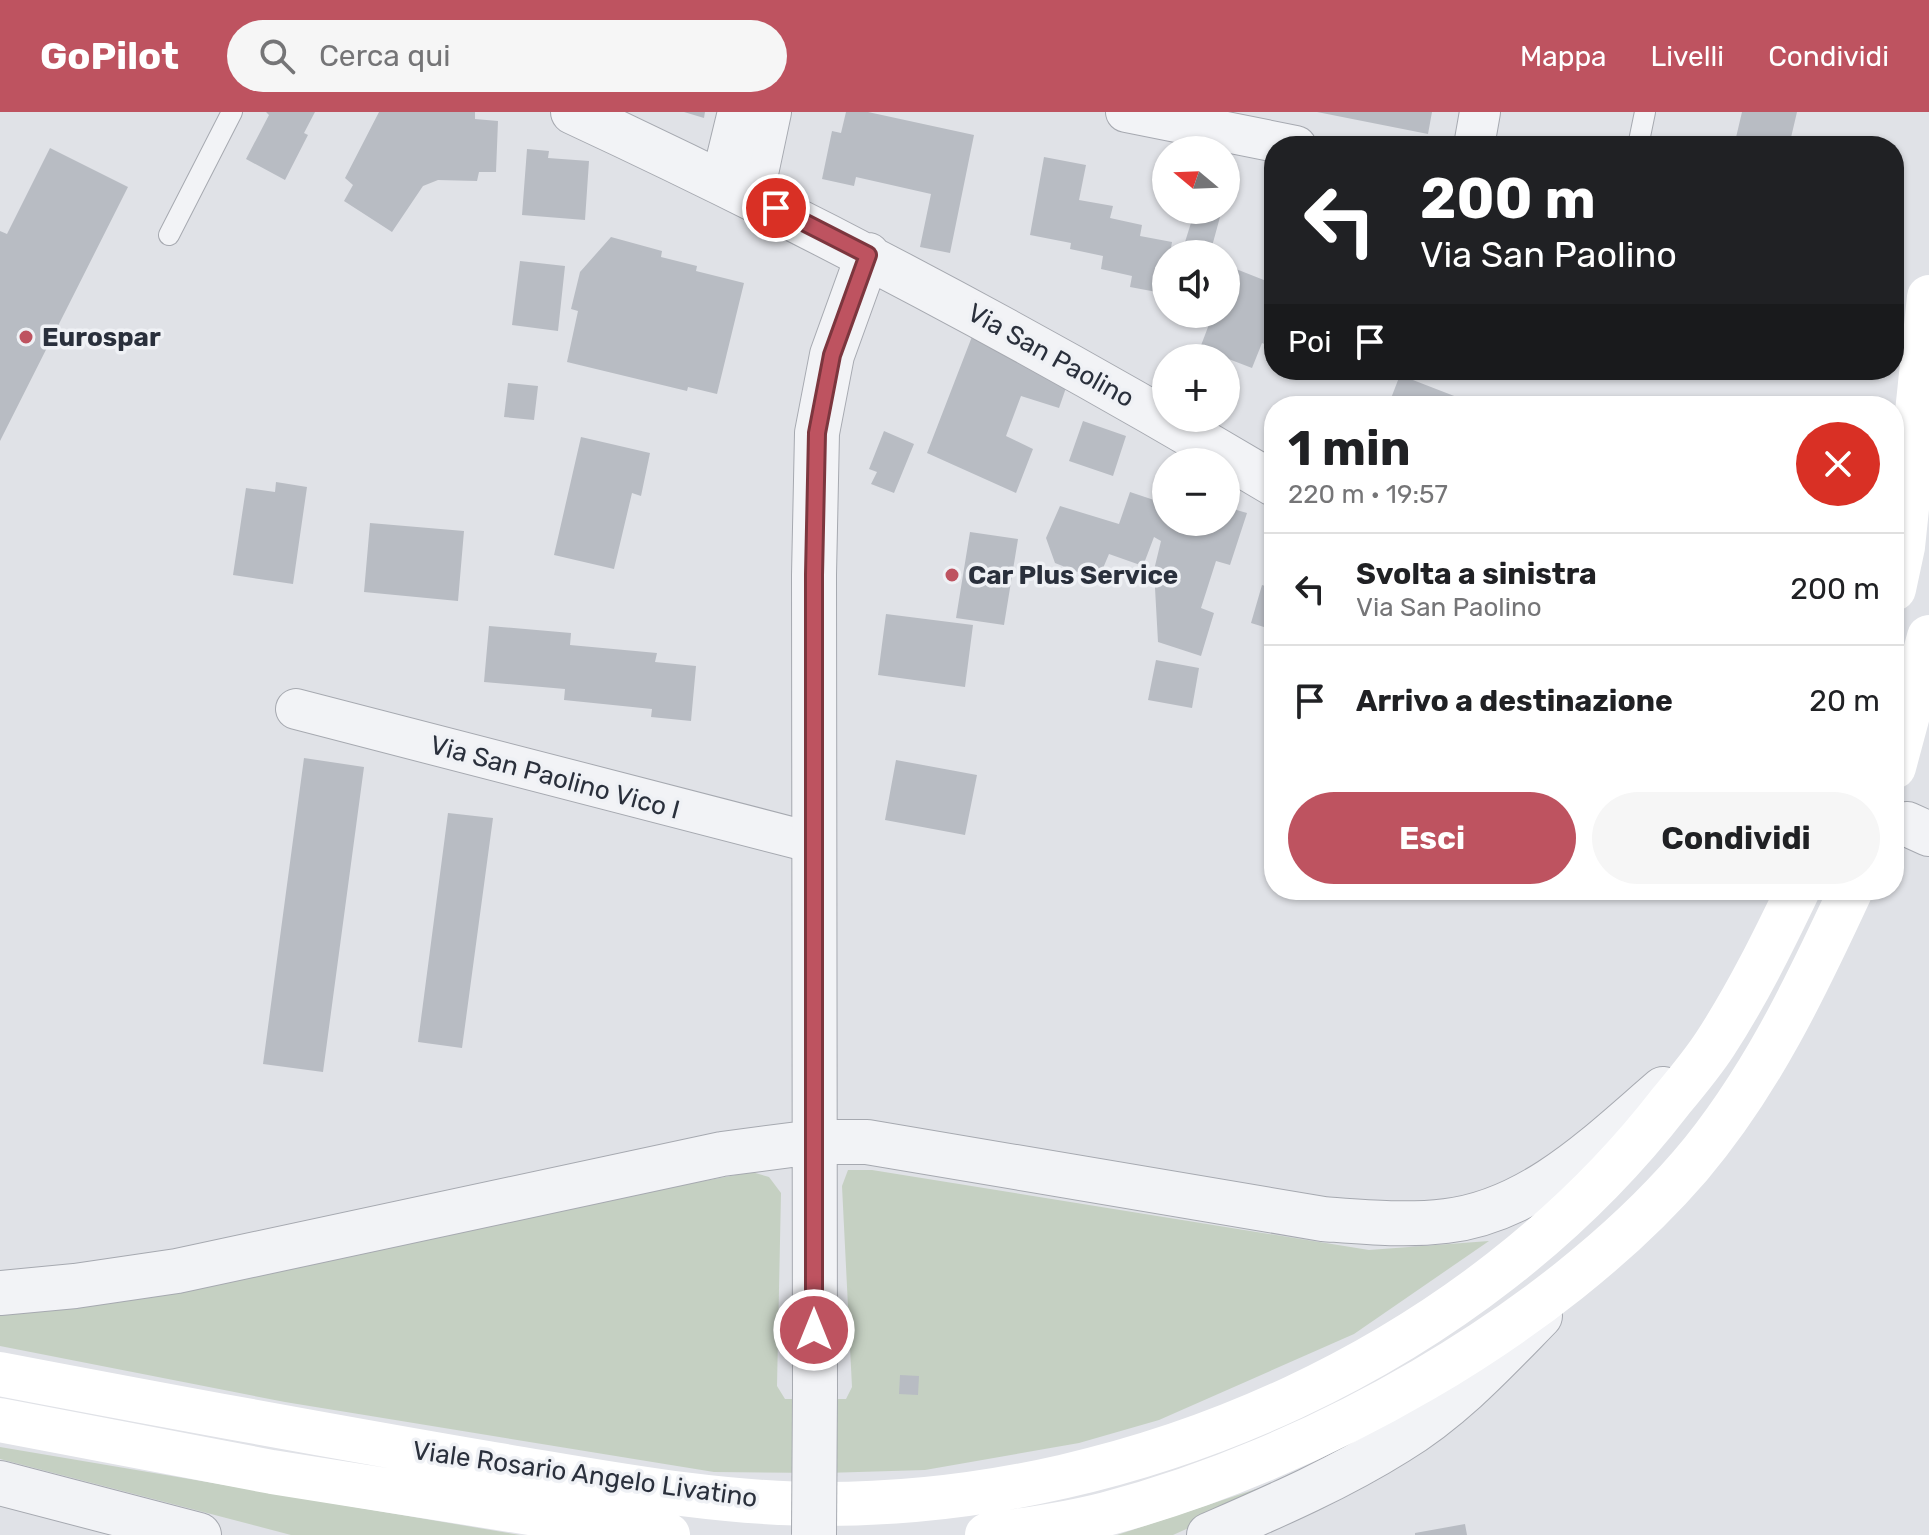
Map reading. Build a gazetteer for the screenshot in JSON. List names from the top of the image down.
{
  "streets": {
    "main road": ["Viale Rosario Angelo Livatino"],
    "street": ["Via San Paolino", "Via San Paolino Vico I"]
  },
  "places": ["Eurospar", "Car Plus Service"],
  "north": "left",
  "page": {
    "header": "GoPilot",
    "search": "Cerca qui",
    "nav": ["Mappa", "Livelli", "Condividi"],
    "map_buttons": ["+", "−"],
    "turn": ["200 m", "Via San Paolino"],
    "then": "Poi",
    "heading": ["1 min", "220 m · 19:57"],
    "list": [
      {
        "name": "Svolta a sinistra",
        "note": "Via San Paolino",
        "value": "200 m"
      },
      {
        "name": "Arrivo a destinazione",
        "value": "20 m"
      }
    ],
    "buttons": ["Esci", "Condividi"]
  }
}
